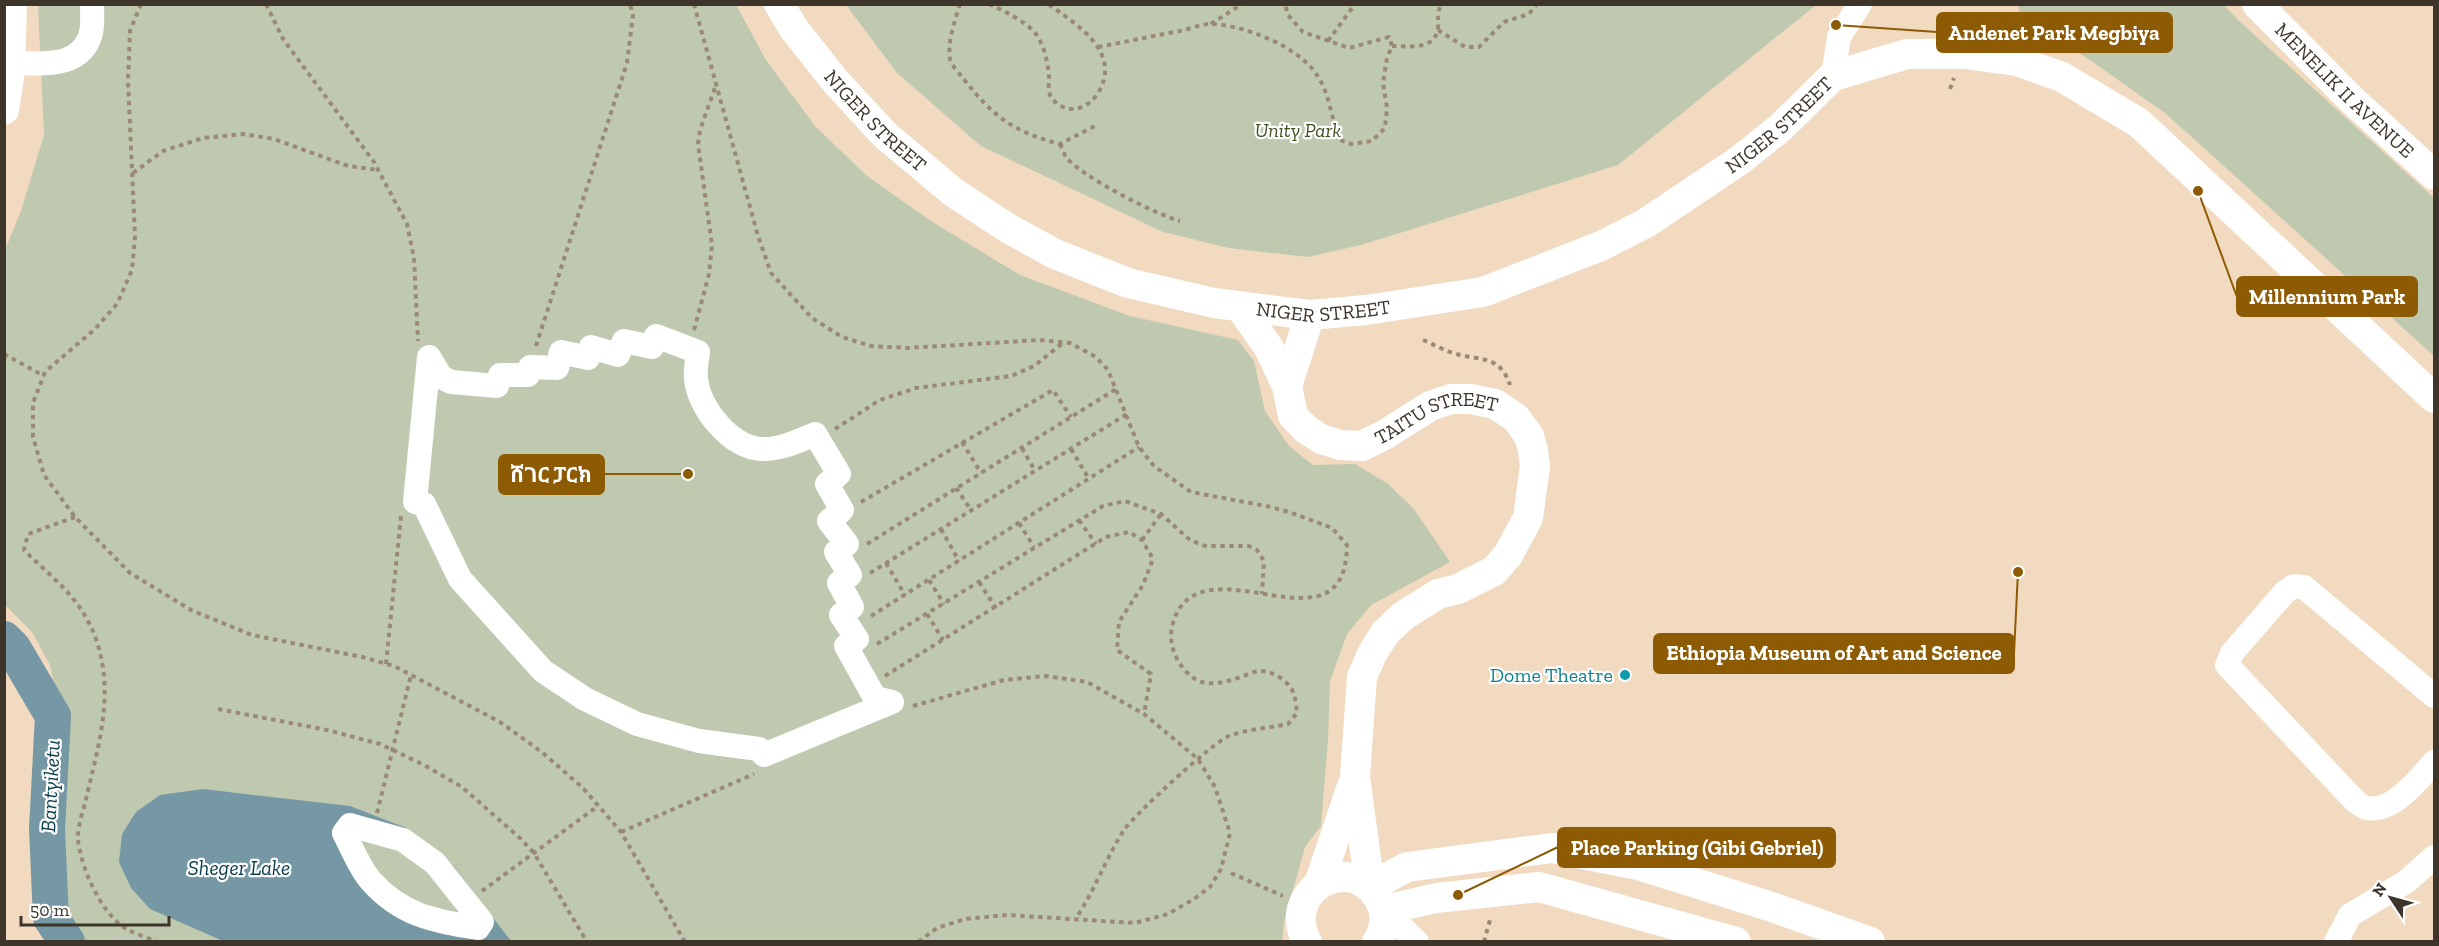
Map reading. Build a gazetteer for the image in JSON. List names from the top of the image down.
{
  "streets": {
    "main road": ["MENELIK II AVENUE", "NIGER STREET", "TAITU STREET"]
  },
  "crossings": [
    ["NIGER STREET", "TAITU STREET"]
  ],
  "water": ["Bantyiketu", "Sheger Lake"],
  "parks": ["Unity Park"],
  "places": [
    "Andenet Park Megbiya",
    "Millennium Park",
    "ሸገር ፓርክ",
    "Ethiopia Museum of Art and Science",
    "Dome Theatre",
    "Place Parking (Gibi Gebriel)"
  ],
  "scale_bar": "50 m",
  "north": "top left"
}
